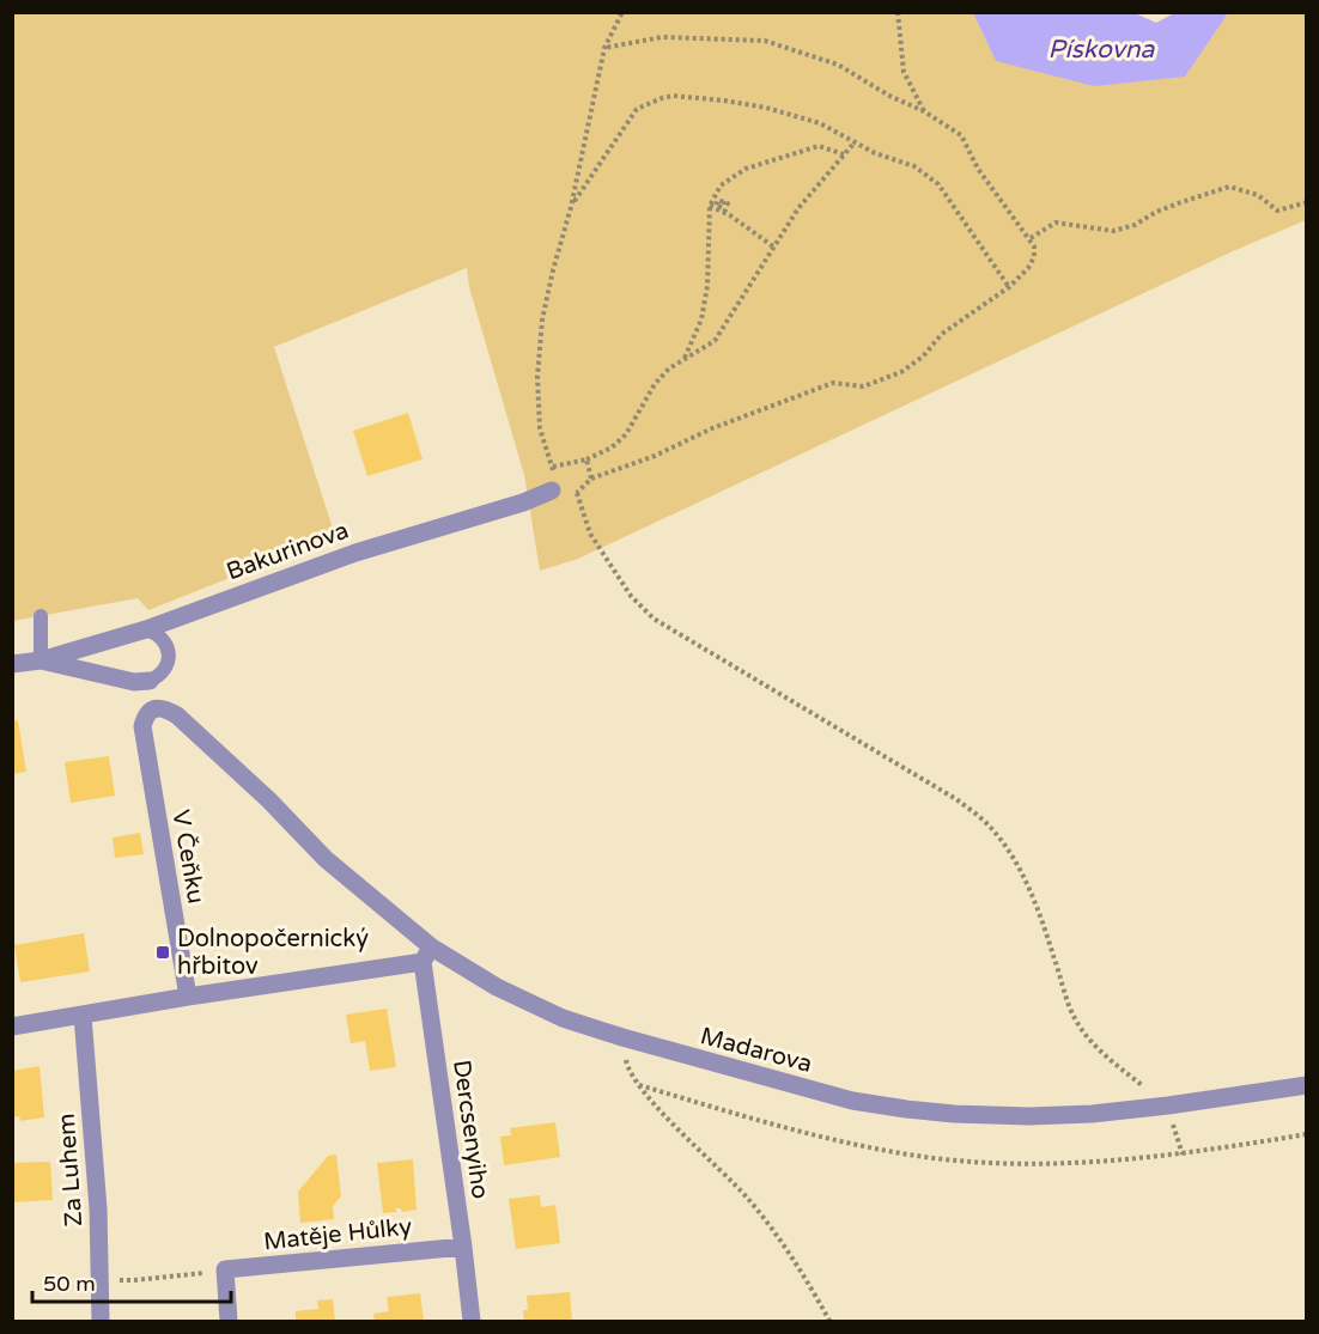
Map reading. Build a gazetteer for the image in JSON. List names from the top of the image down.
{
  "streets": {
    "street": [
      "Bakurinova",
      "V Čeňku",
      "Madarova",
      "Dercsenyiho",
      "Za Luhem",
      "Matěje Hůlky"
    ]
  },
  "crossings": [
    ["V Čeňku", "Madarova"],
    ["Madarova", "Dercsenyiho"],
    ["Dercsenyiho", "Matěje Hůlky"]
  ],
  "water": ["Pískovna"],
  "places": {
    "transit": ["Dolnopočernický hřbitov"]
  },
  "scale_bar": "50 m"
}
